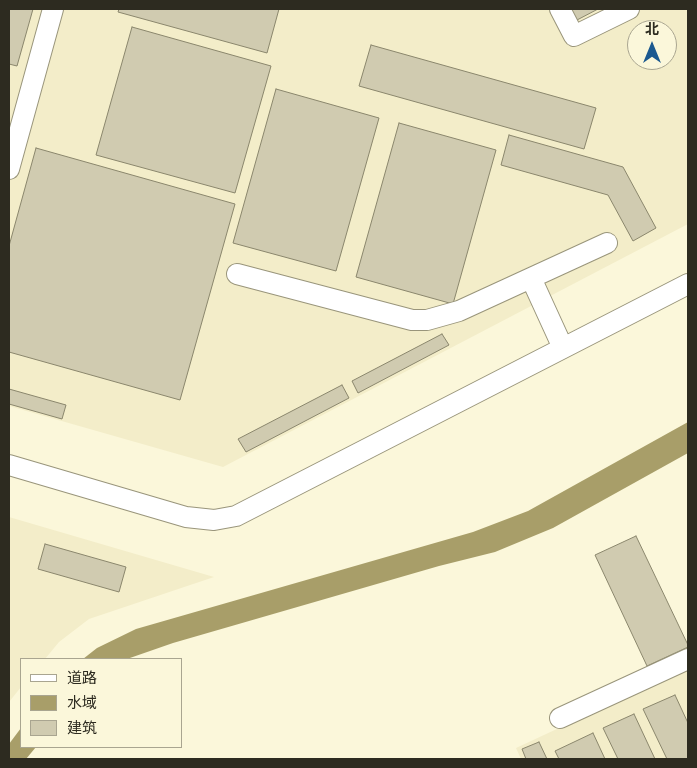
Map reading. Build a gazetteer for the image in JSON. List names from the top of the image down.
{
  "legend": ["道路", "水域", "建筑"],
  "north": "top"
}
